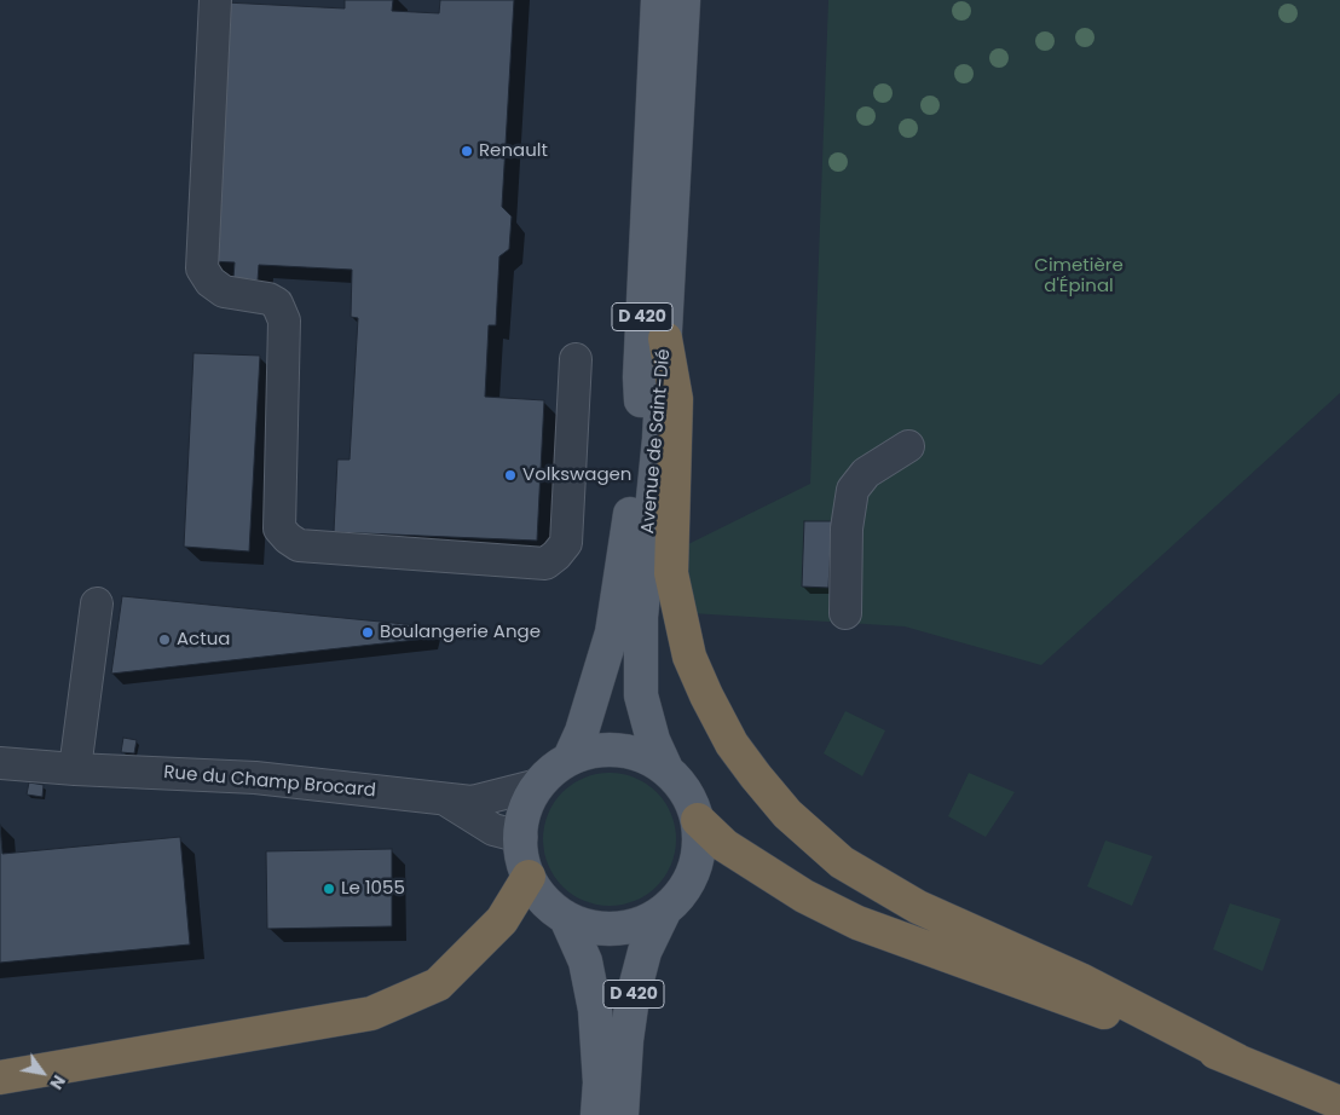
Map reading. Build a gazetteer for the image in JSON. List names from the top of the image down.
{
  "streets": {
    "main road": ["D 420", "Avenue de Saint-Dié"],
    "street": ["Rue du Champ Brocard"]
  },
  "crossings": [
    ["D 420", "Avenue de Saint-Dié"],
    ["D 420", "Rue du Champ Brocard"],
    ["Avenue de Saint-Dié", "Rue du Champ Brocard"]
  ],
  "parks": ["Cimetière d'Épinal"],
  "places": [
    "Renault",
    "Volkswagen",
    "Boulangerie Ange",
    "Actua",
    "Le 1055"
  ],
  "north": "bottom right"
}
